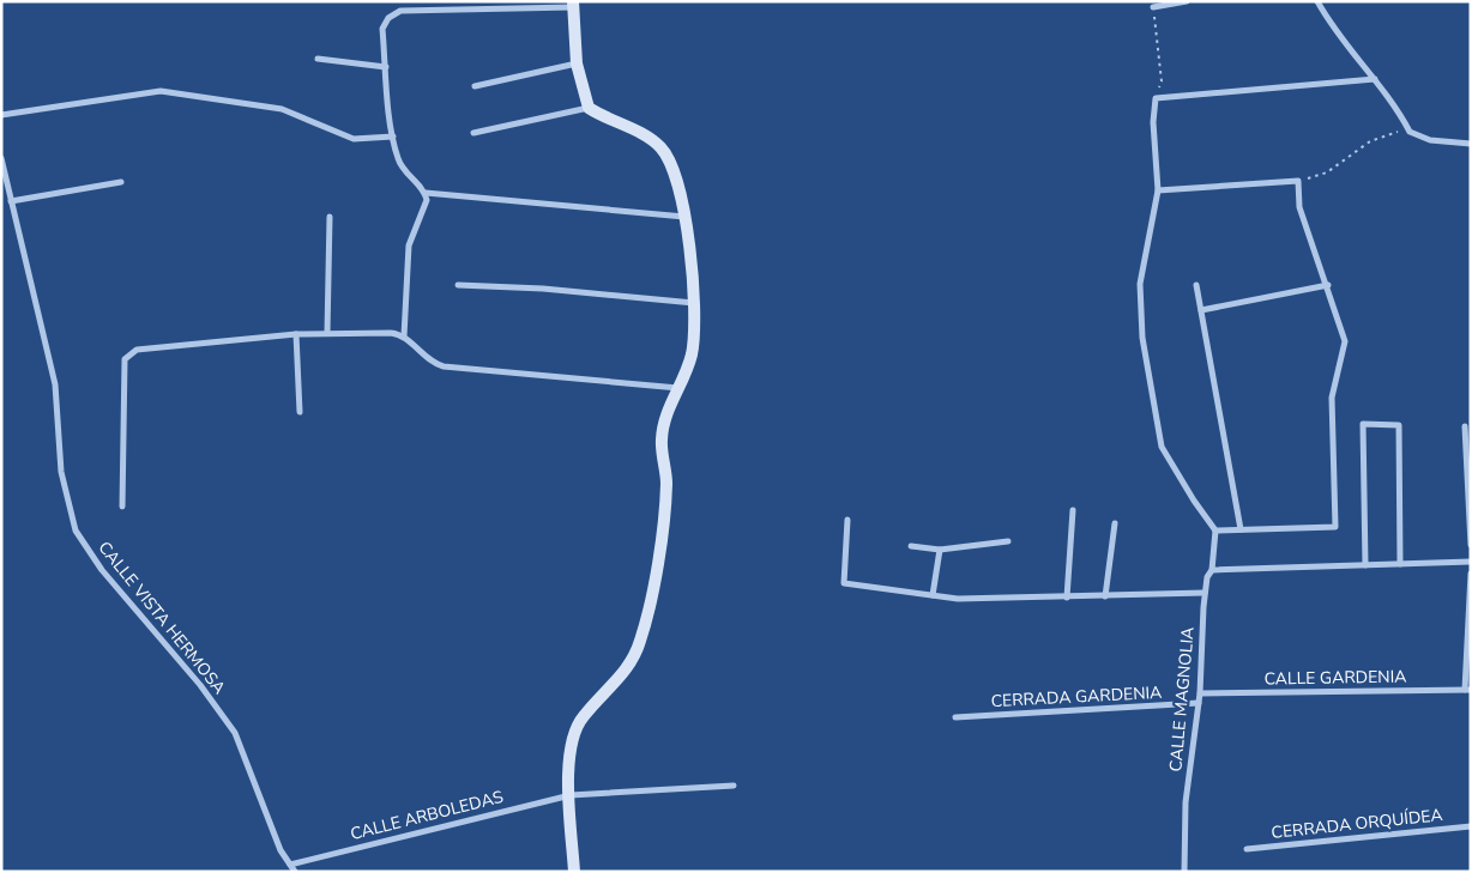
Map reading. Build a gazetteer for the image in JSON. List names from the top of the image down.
{
  "streets": {
    "street": [
      "CALLE VISTA HERMOSA",
      "CALLE GARDENIA",
      "CERRADA GARDENIA",
      "CALLE MAGNOLIA",
      "CALLE ARBOLEDAS",
      "CERRADA ORQUÍDEA"
    ]
  },
  "crossings": [
    ["CALLE VISTA HERMOSA", "CALLE ARBOLEDAS"],
    ["CALLE GARDENIA", "CALLE MAGNOLIA"],
    ["CERRADA GARDENIA", "CALLE MAGNOLIA"]
  ]
}
